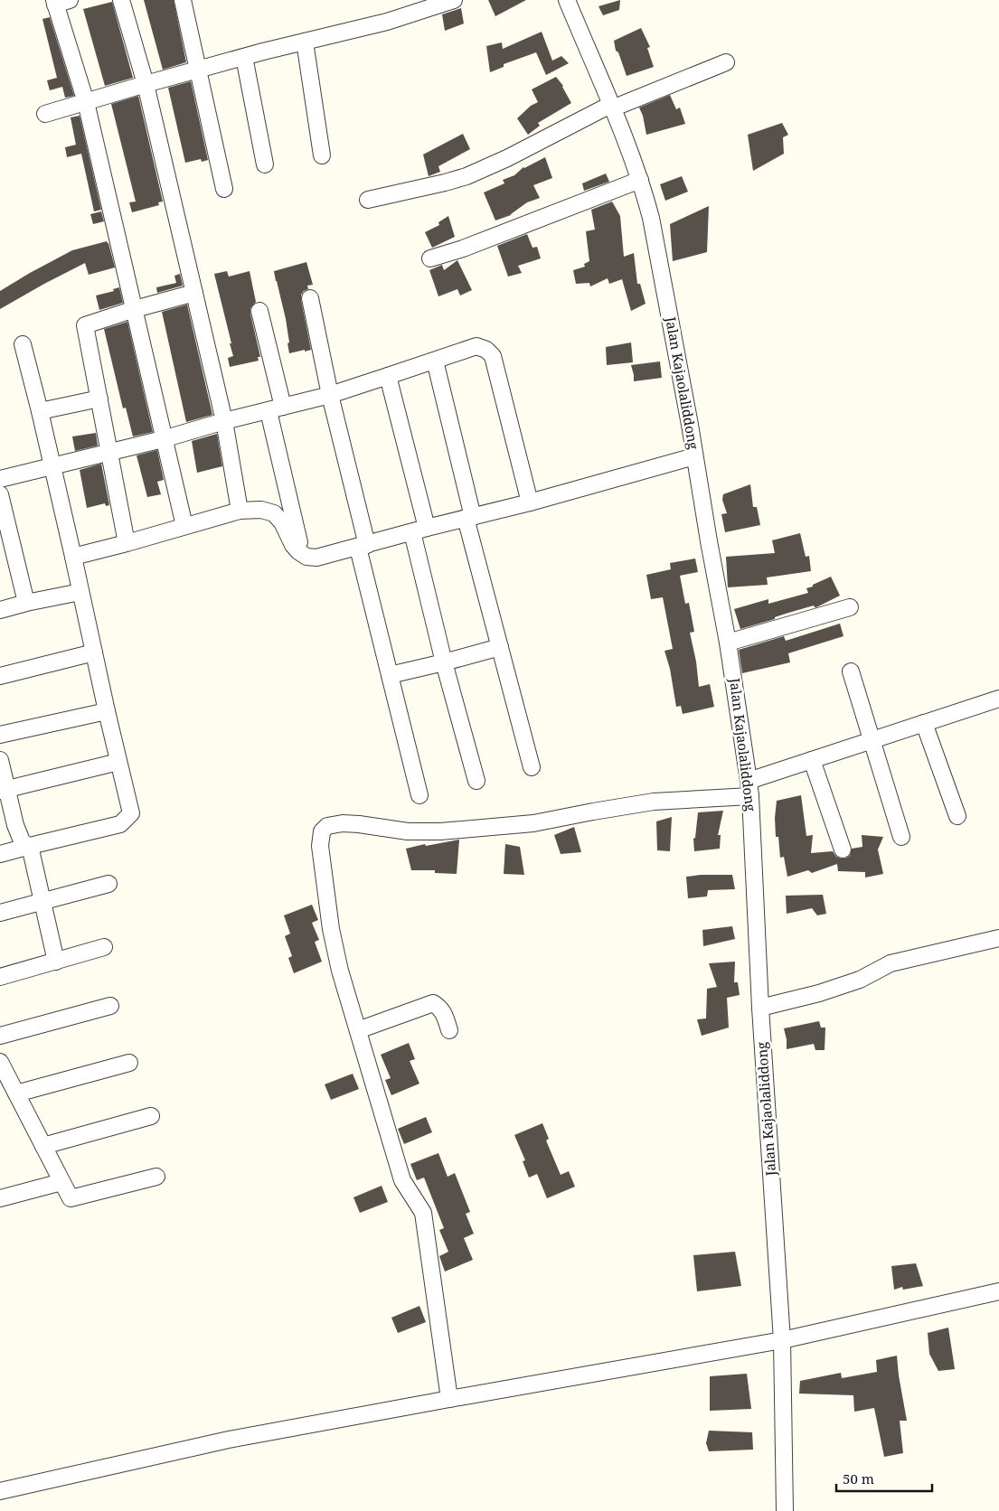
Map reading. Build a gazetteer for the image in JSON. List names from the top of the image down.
{
  "streets": {
    "street": ["Jalan Kajaolaliddong"]
  },
  "scale_bar": "50 m"
}
